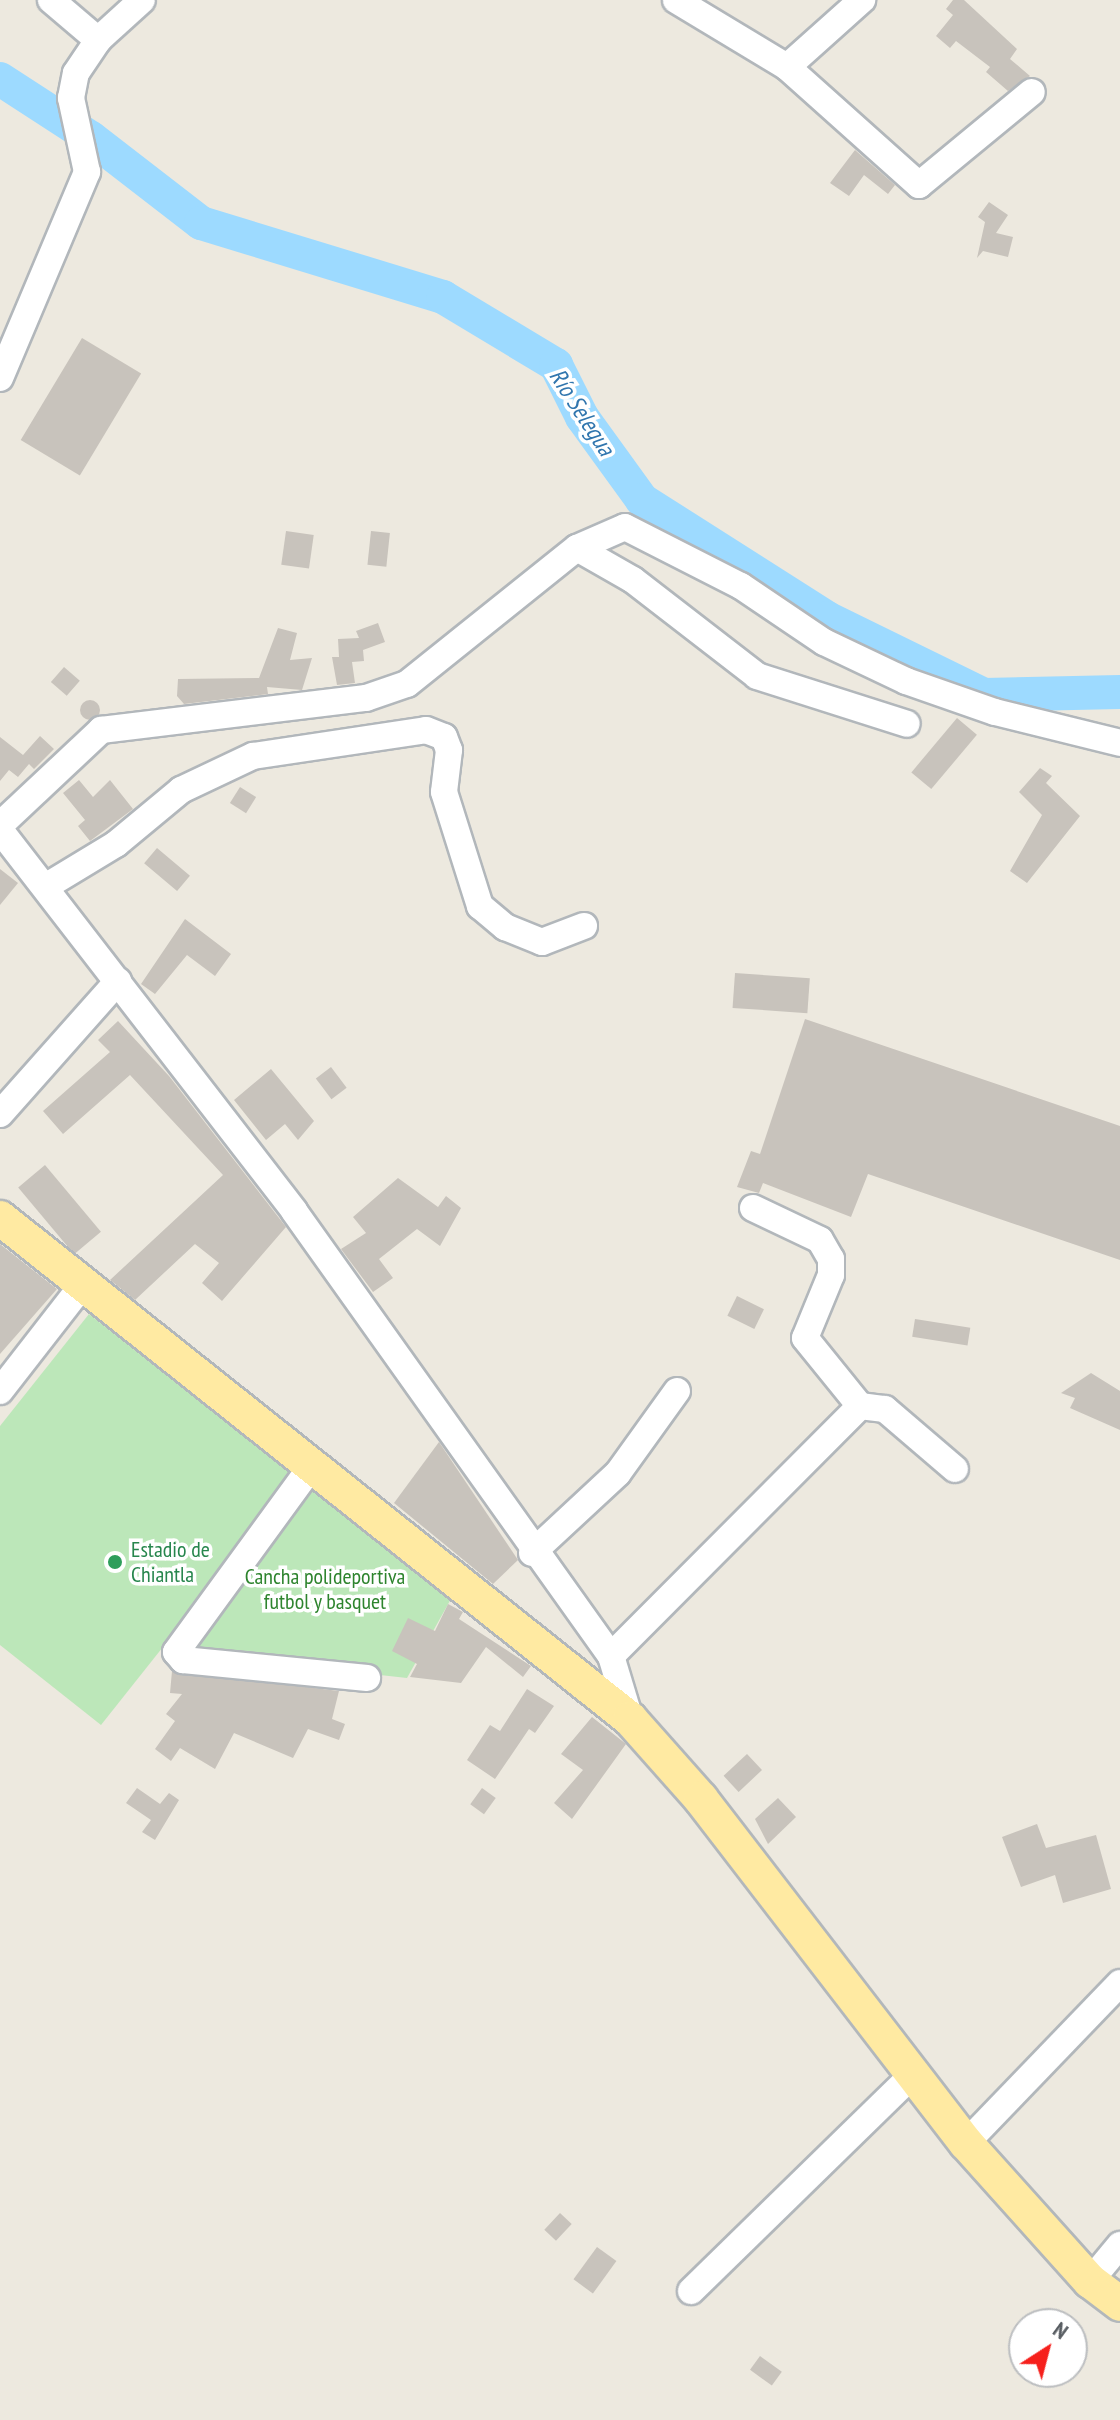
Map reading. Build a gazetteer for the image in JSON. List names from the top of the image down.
{
  "water": ["Río Selegua"],
  "parks": ["Cancha polideportiva futbol y basquet"],
  "places": ["Estadio de Chiantla"],
  "north": "top right"
}
